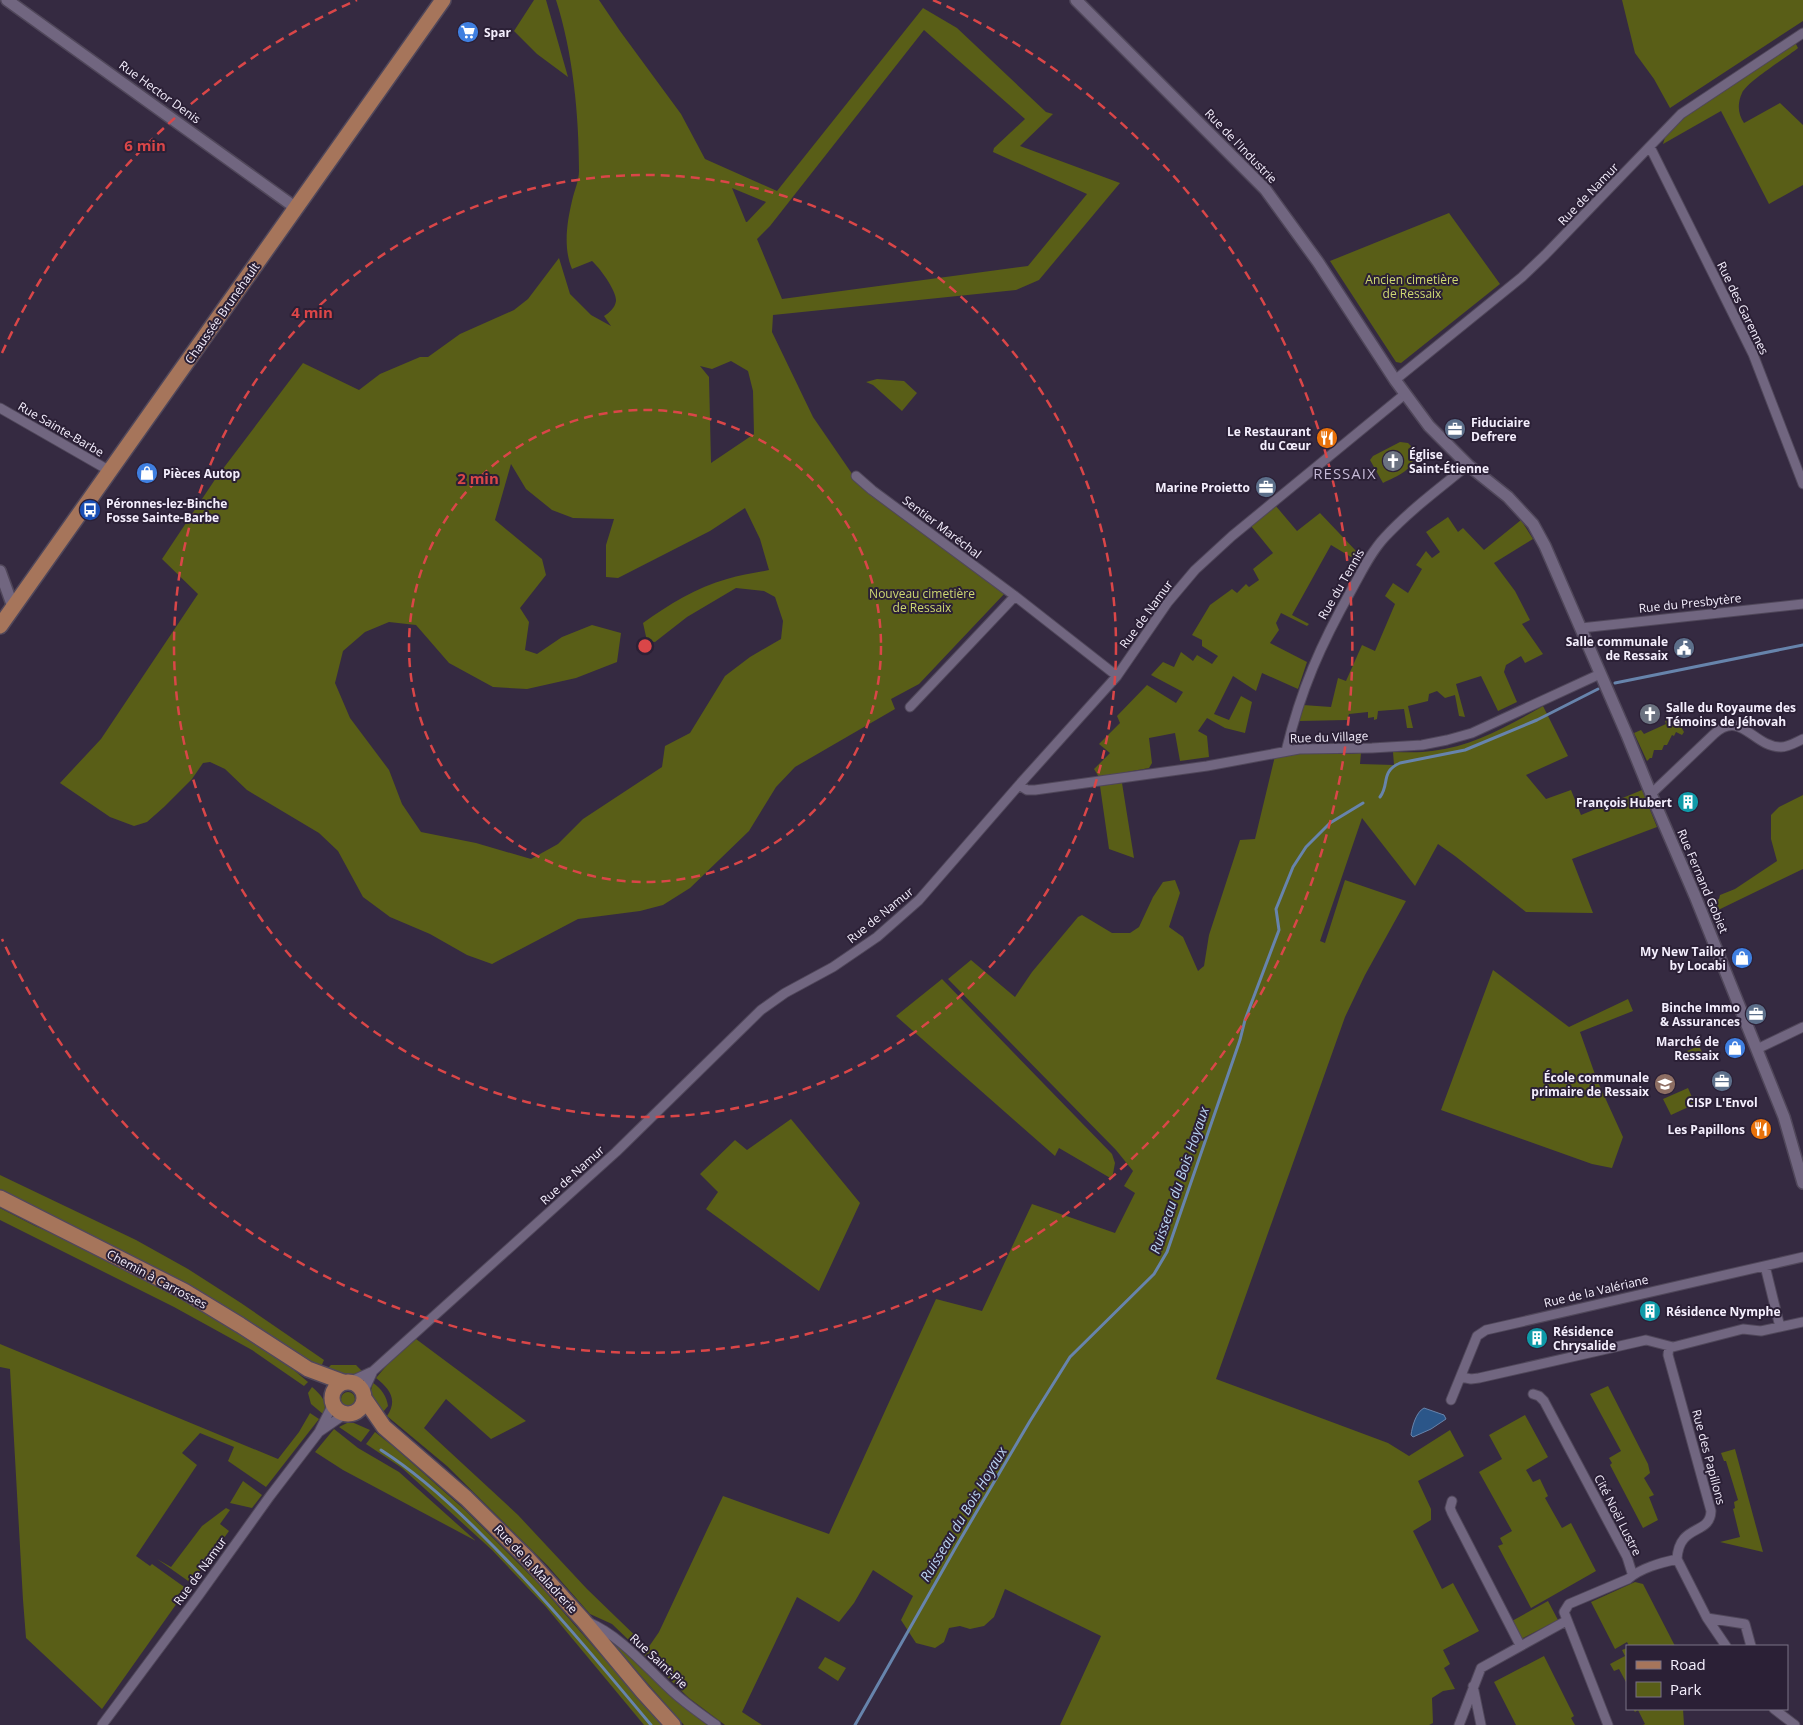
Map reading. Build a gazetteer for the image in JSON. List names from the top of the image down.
{
  "streets": {
    "main road": ["Chaussée Brunehault", "Chemin à Carrosses", "Rue de la Maladrerie"],
    "street": [
      "Rue Hector Denis",
      "Rue de l'Industrie",
      "Rue de Namur",
      "Rue des Garennes",
      "Rue Sainte-Barbe",
      "Sentier Maréchal",
      "Rue du Tennis",
      "Rue du Presbytère",
      "Rue du Village",
      "Rue Fernand Gobiet",
      "Rue de la Valériane",
      "Rue des Papillons",
      "Cité Noël Lustre",
      "Rue Saint-Pie"
    ]
  },
  "crossings": [
    ["Rue Hector Denis", "Chaussée Brunehault"],
    ["Rue de l'Industrie", "Rue de Namur"],
    ["Rue de l'Industrie", "Rue Fernand Gobiet"],
    ["Rue de Namur", "Rue des Garennes"],
    ["Rue de Namur", "Sentier Maréchal"],
    ["Rue de Namur", "Rue du Village"],
    ["Rue de Namur", "Rue Fernand Gobiet"],
    ["Rue de Namur", "Chemin à Carrosses"],
    ["Rue de Namur", "Rue de la Maladrerie"],
    ["Chaussée Brunehault", "Rue Sainte-Barbe"],
    ["Rue du Tennis", "Rue du Village"],
    ["Rue du Tennis", "Rue Fernand Gobiet"],
    ["Rue du Presbytère", "Rue Fernand Gobiet"],
    ["Rue du Village", "Rue Fernand Gobiet"],
    ["Chemin à Carrosses", "Rue de la Maladrerie"],
    ["Rue de la Maladrerie", "Rue Saint-Pie"]
  ],
  "districts": ["RESSAIX"],
  "water": ["Ruisseau du Bois Hoyaux"],
  "parks": ["Ancien cimetière de Ressaix", "Nouveau cimetière de Ressaix"],
  "places": {
    "supermarket": ["Spar"],
    "office": [
      "Fiduciaire Defrere",
      "Marine Proietto",
      "Binche Immo & Assurances",
      "CISP L'Envol"
    ],
    "restaurant": ["Le Restaurant du Cœur", "Les Papillons"],
    "church": ["Église Saint-Étienne", "Salle du Royaume des Témoins de Jéhovah"],
    "shop": ["Pièces Autop", "My New Tailor by Locabi", "Marché de Ressaix"],
    "bus stop": ["Péronnes-lez-Binche Fosse Sainte-Barbe"],
    "public building": ["Salle communale de Ressaix"],
    "building": ["François Hubert", "Résidence Nymphe", "Résidence Chrysalide"],
    "school or university": ["École communale primaire de Ressaix"]
  },
  "legend": ["Road", "Park"],
  "rings": ["6 min", "4 min", "2 min"]
}
